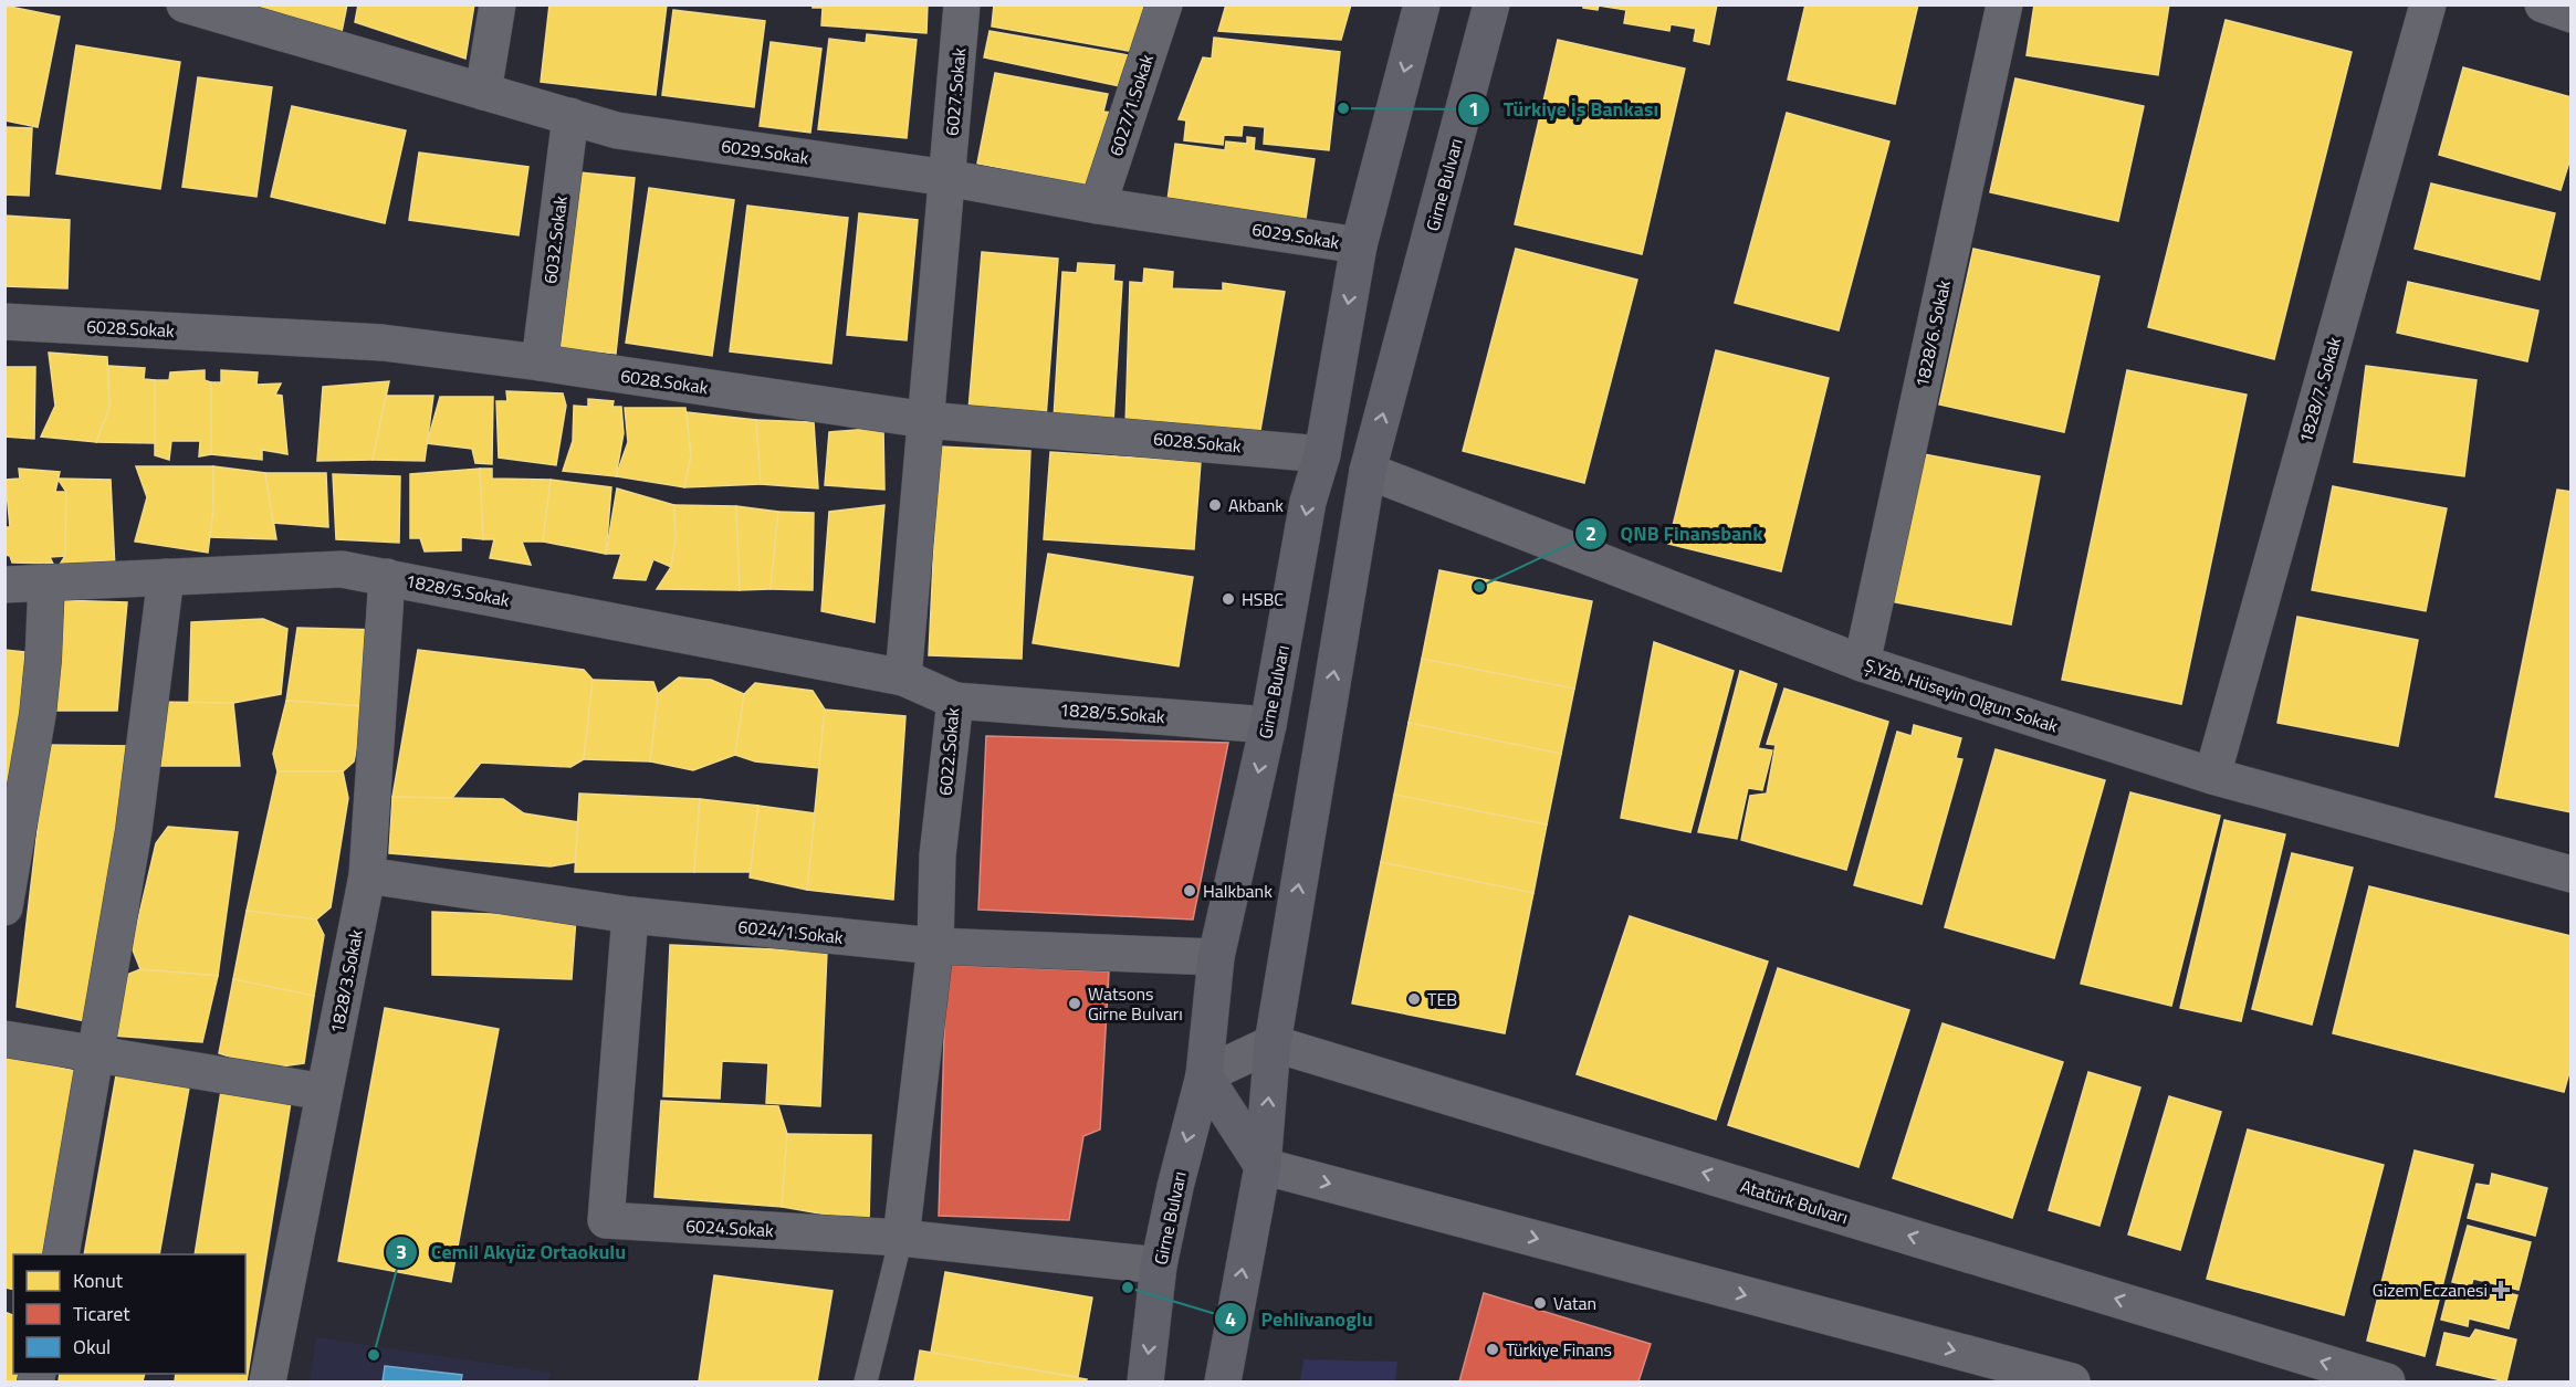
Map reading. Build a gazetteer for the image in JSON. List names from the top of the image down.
{
  "streets": {
    "main road": ["Girne Bulvarı"],
    "street": [
      "6027.Sokak",
      "6027/1.Sokak",
      "6029.Sokak",
      "6032.Sokak",
      "6028.Sokak",
      "1828/6. Sokak",
      "1828/7. Sokak",
      "1828/5.Sokak",
      "Ş.Yzb. Hüseyin Olgun Sokak",
      "6022.Sokak",
      "6024/1.Sokak",
      "1828/3.Sokak",
      "Atatürk Bulvarı",
      "6024.Sokak"
    ]
  },
  "crossings": [
    ["6027.Sokak", "6029.Sokak"],
    ["6027/1.Sokak", "6029.Sokak"],
    ["6029.Sokak", "Girne Bulvarı"],
    ["6029.Sokak", "6032.Sokak"],
    ["Girne Bulvarı", "6028.Sokak"],
    ["Girne Bulvarı", "1828/5.Sokak"],
    ["Girne Bulvarı", "Ş.Yzb. Hüseyin Olgun Sokak"],
    ["Girne Bulvarı", "6024/1.Sokak"],
    ["Girne Bulvarı", "Atatürk Bulvarı"],
    ["Girne Bulvarı", "6024.Sokak"],
    ["6032.Sokak", "6028.Sokak"],
    ["1828/6. Sokak", "Ş.Yzb. Hüseyin Olgun Sokak"],
    ["1828/7. Sokak", "Ş.Yzb. Hüseyin Olgun Sokak"],
    ["1828/5.Sokak", "6022.Sokak"],
    ["1828/5.Sokak", "1828/3.Sokak"],
    ["6022.Sokak", "6024/1.Sokak"],
    ["6022.Sokak", "6024.Sokak"],
    ["6024/1.Sokak", "1828/3.Sokak"],
    ["6024/1.Sokak", "6024.Sokak"]
  ],
  "places": {
    "other": [
      "Türkiye İş Bankası",
      "Akbank",
      "QNB Finansbank",
      "HSBC",
      "Halkbank",
      "TEB",
      "Watsons Girne Bulvarı",
      "Pehlivanoglu",
      "Vatan",
      "Türkiye Finans",
      "Cemil Akyüz Ortaokulu"
    ],
    "health": ["Gizem Eczanesi"]
  },
  "legend": ["Konut", "Ticaret", "Okul"]
}
